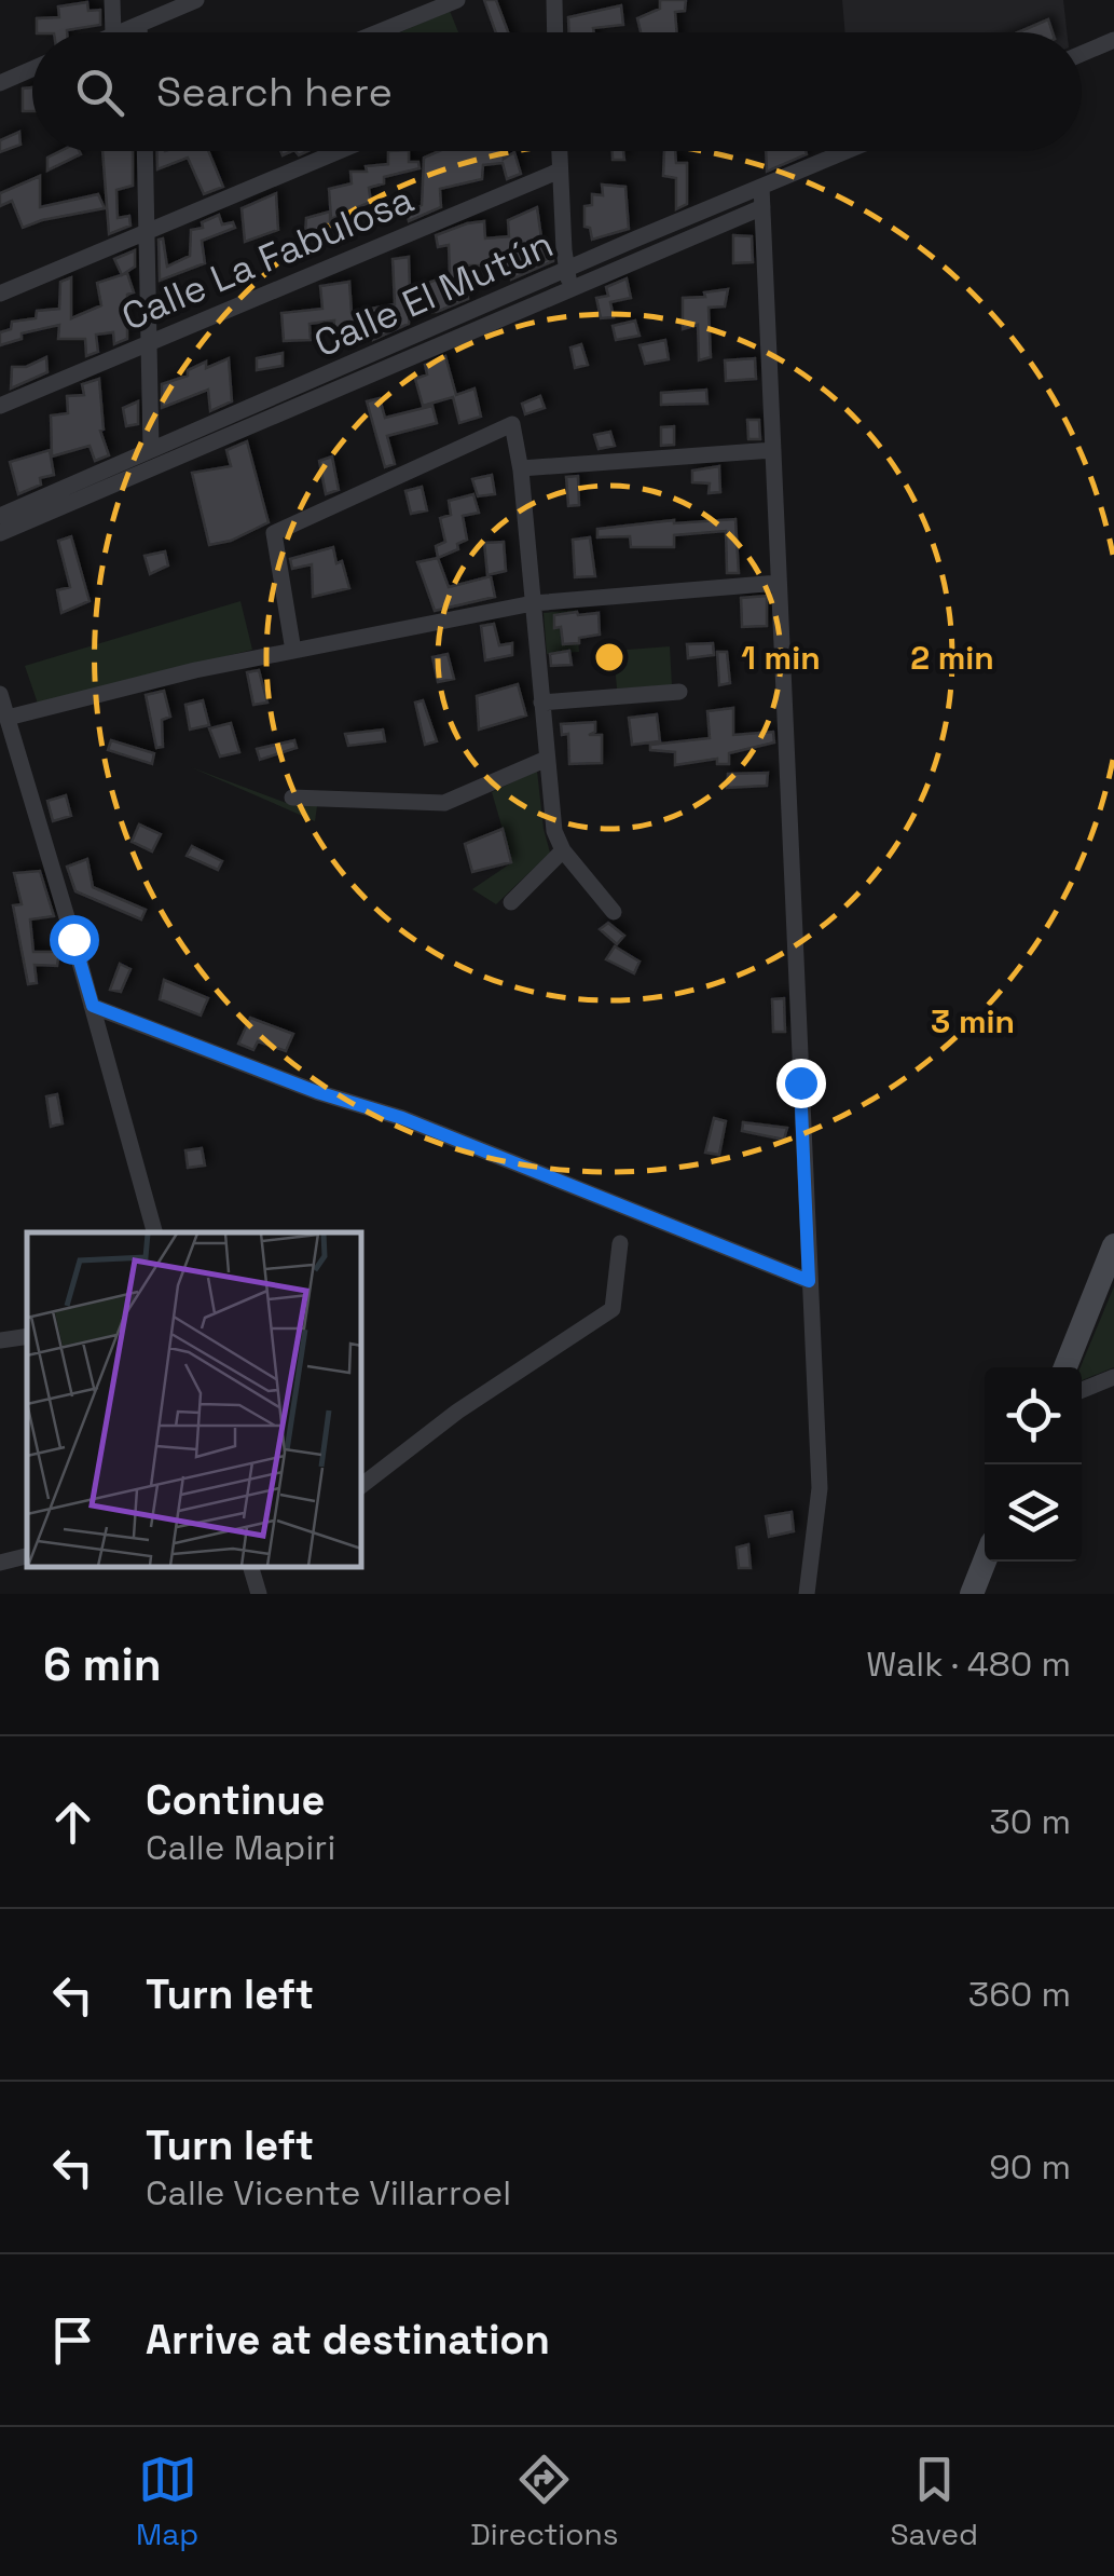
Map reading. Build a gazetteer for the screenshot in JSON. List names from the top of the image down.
{
  "streets": {
    "street": ["Calle La Fabulosa", "Calle El Mutún"]
  },
  "page": {
    "search": "Search here",
    "heading": ["6 min", "Walk · 480 m"],
    "list": [
      ["Continue", "Calle Mapiri", "30 m"],
      ["Turn left", "360 m"],
      ["Turn left", "Calle Vicente Villarroel", "90 m"],
      "Arrive at destination"
    ],
    "nav": ["Map", "Directions", "Saved"]
  },
  "rings": ["1 min", "2 min", "3 min"]
}
